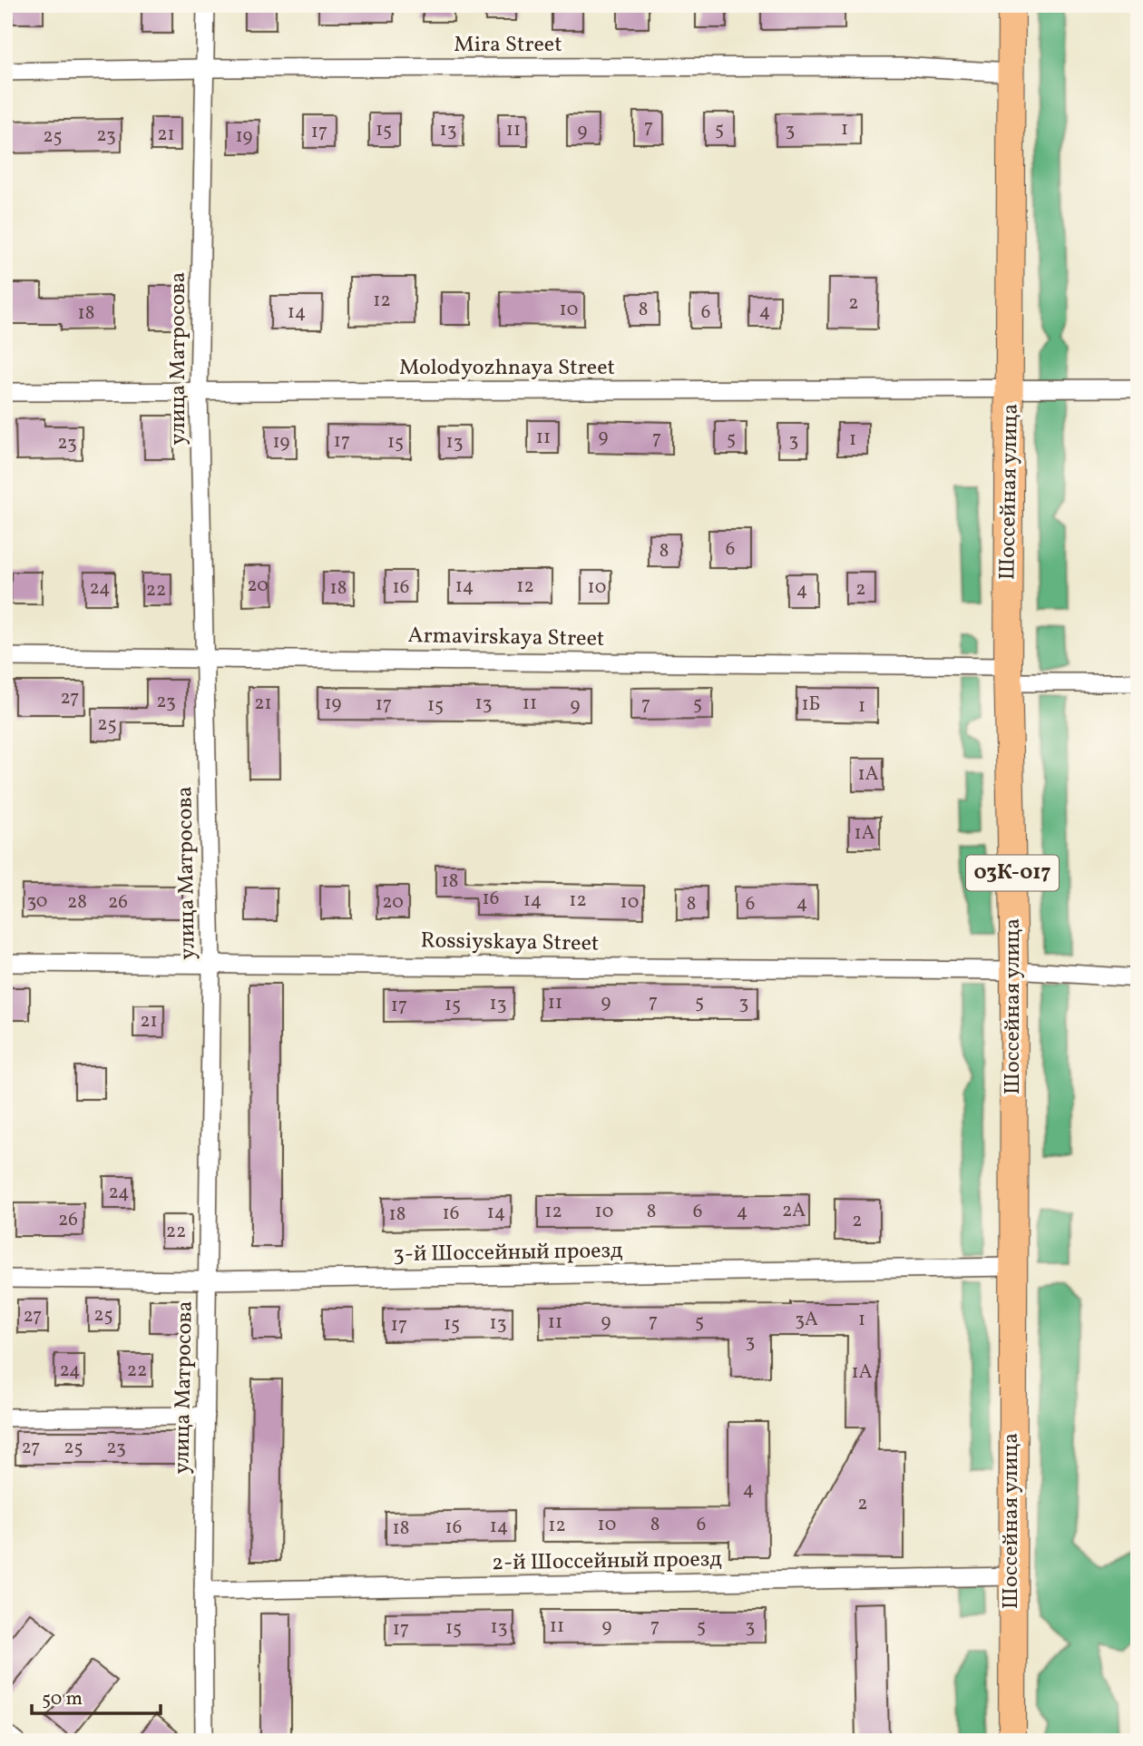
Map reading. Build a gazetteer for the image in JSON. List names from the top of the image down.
{
  "streets": {
    "main road": ["Шоссейная улица", "03К-017"],
    "street": [
      "Mira Street",
      "улица Матросова",
      "Molodyozhnaya Street",
      "Armavirskaya Street",
      "Rossiyskaya Street",
      "3-й Шоссейный проезд",
      "2-й Шоссейный проезд"
    ]
  },
  "crossings": [
    ["Mira Street", "улица Матросова"],
    ["Mira Street", "Шоссейная улица"],
    ["улица Матросова", "Molodyozhnaya Street"],
    ["улица Матросова", "Armavirskaya Street"],
    ["улица Матросова", "Rossiyskaya Street"],
    ["улица Матросова", "3-й Шоссейный проезд"],
    ["улица Матросова", "2-й Шоссейный проезд"],
    ["Molodyozhnaya Street", "Шоссейная улица"],
    ["Шоссейная улица", "Armavirskaya Street"],
    ["Шоссейная улица", "Rossiyskaya Street"],
    ["Шоссейная улица", "3-й Шоссейный проезд"],
    ["Шоссейная улица", "2-й Шоссейный проезд"]
  ],
  "house_numbers": [
    "7",
    "5",
    "1",
    "15",
    "13",
    "11",
    "3",
    "9",
    "17",
    "21",
    "23",
    "25",
    "19",
    "12",
    "2",
    "10",
    "8",
    "4",
    "14",
    "6",
    "18",
    "9",
    "11",
    "7",
    "5",
    "1",
    "3",
    "17",
    "19",
    "15",
    "13",
    "23",
    "6",
    "8",
    "20",
    "14",
    "12",
    "16",
    "10",
    "24",
    "18",
    "2",
    "22",
    "4",
    "27",
    "23",
    "21",
    "19",
    "13",
    "11",
    "5",
    "17",
    "7",
    "1Б",
    "15",
    "9",
    "1",
    "25",
    "1А",
    "1А",
    "18",
    "16",
    "14",
    "12",
    "30",
    "28",
    "26",
    "20",
    "10",
    "4",
    "8",
    "6",
    "9",
    "7",
    "5",
    "11",
    "3",
    "13",
    "15",
    "17",
    "21",
    "24",
    "2А",
    "12",
    "10",
    "8",
    "6",
    "4",
    "14",
    "16",
    "18",
    "26",
    "2",
    "22",
    "25",
    "27",
    "3А",
    "1",
    "9",
    "7",
    "5",
    "11",
    "13",
    "15",
    "17",
    "3",
    "24",
    "22",
    "1А",
    "27",
    "25",
    "23",
    "4",
    "2",
    "10",
    "8",
    "6",
    "12",
    "14",
    "16",
    "18",
    "11",
    "9",
    "7",
    "5",
    "3",
    "13",
    "15",
    "17"
  ],
  "scale_bar": "50 m"
}
